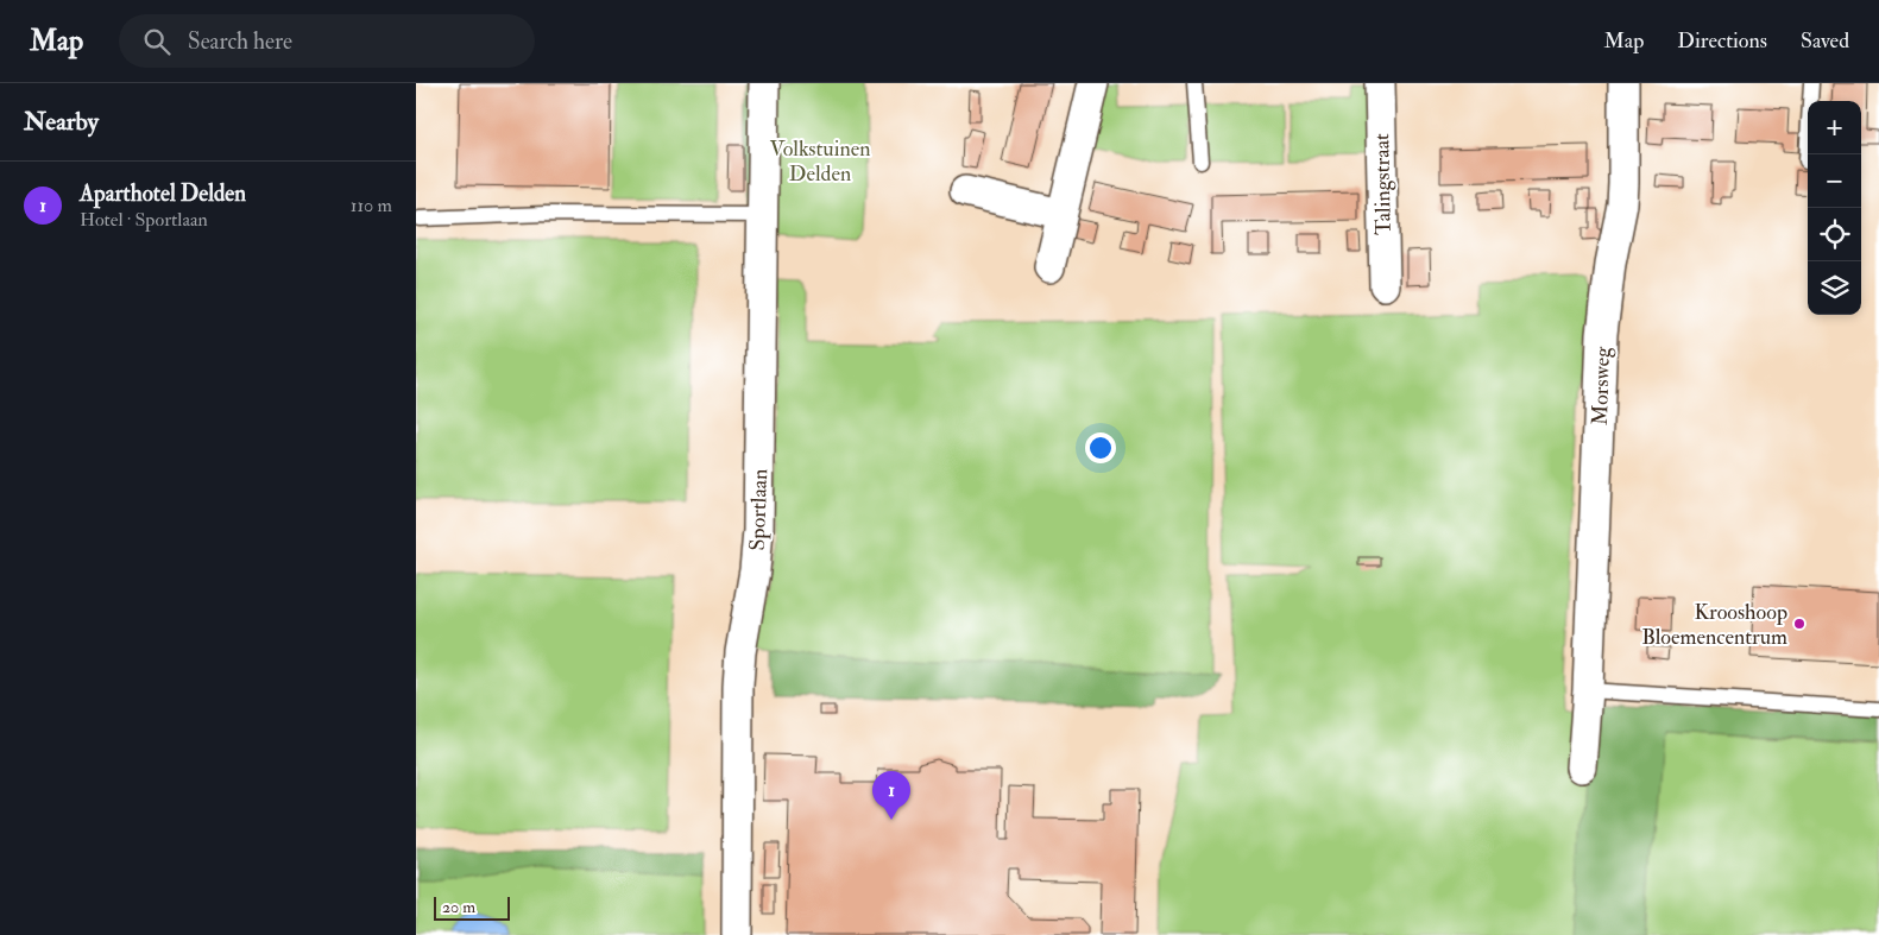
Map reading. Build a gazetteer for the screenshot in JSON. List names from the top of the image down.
{
  "streets": {
    "street": ["Talingstraat", "Morsweg", "Sportlaan"]
  },
  "parks": ["Volkstuinen Delden"],
  "places": ["Krooshoop Bloemencentrum"],
  "scale_bar": "20 m",
  "page": {
    "header": "Map",
    "search": "Search here",
    "nav": ["Map", "Directions", "Saved"],
    "heading": "Nearby",
    "map_buttons": ["+", "−"],
    "list": [
      {
        "mark": "1",
        "name": "Aparthotel Delden",
        "note": "Hotel · Sportlaan",
        "value": "110 m"
      }
    ],
    "pins": "1",
    "scale": "20 m"
  }
}
